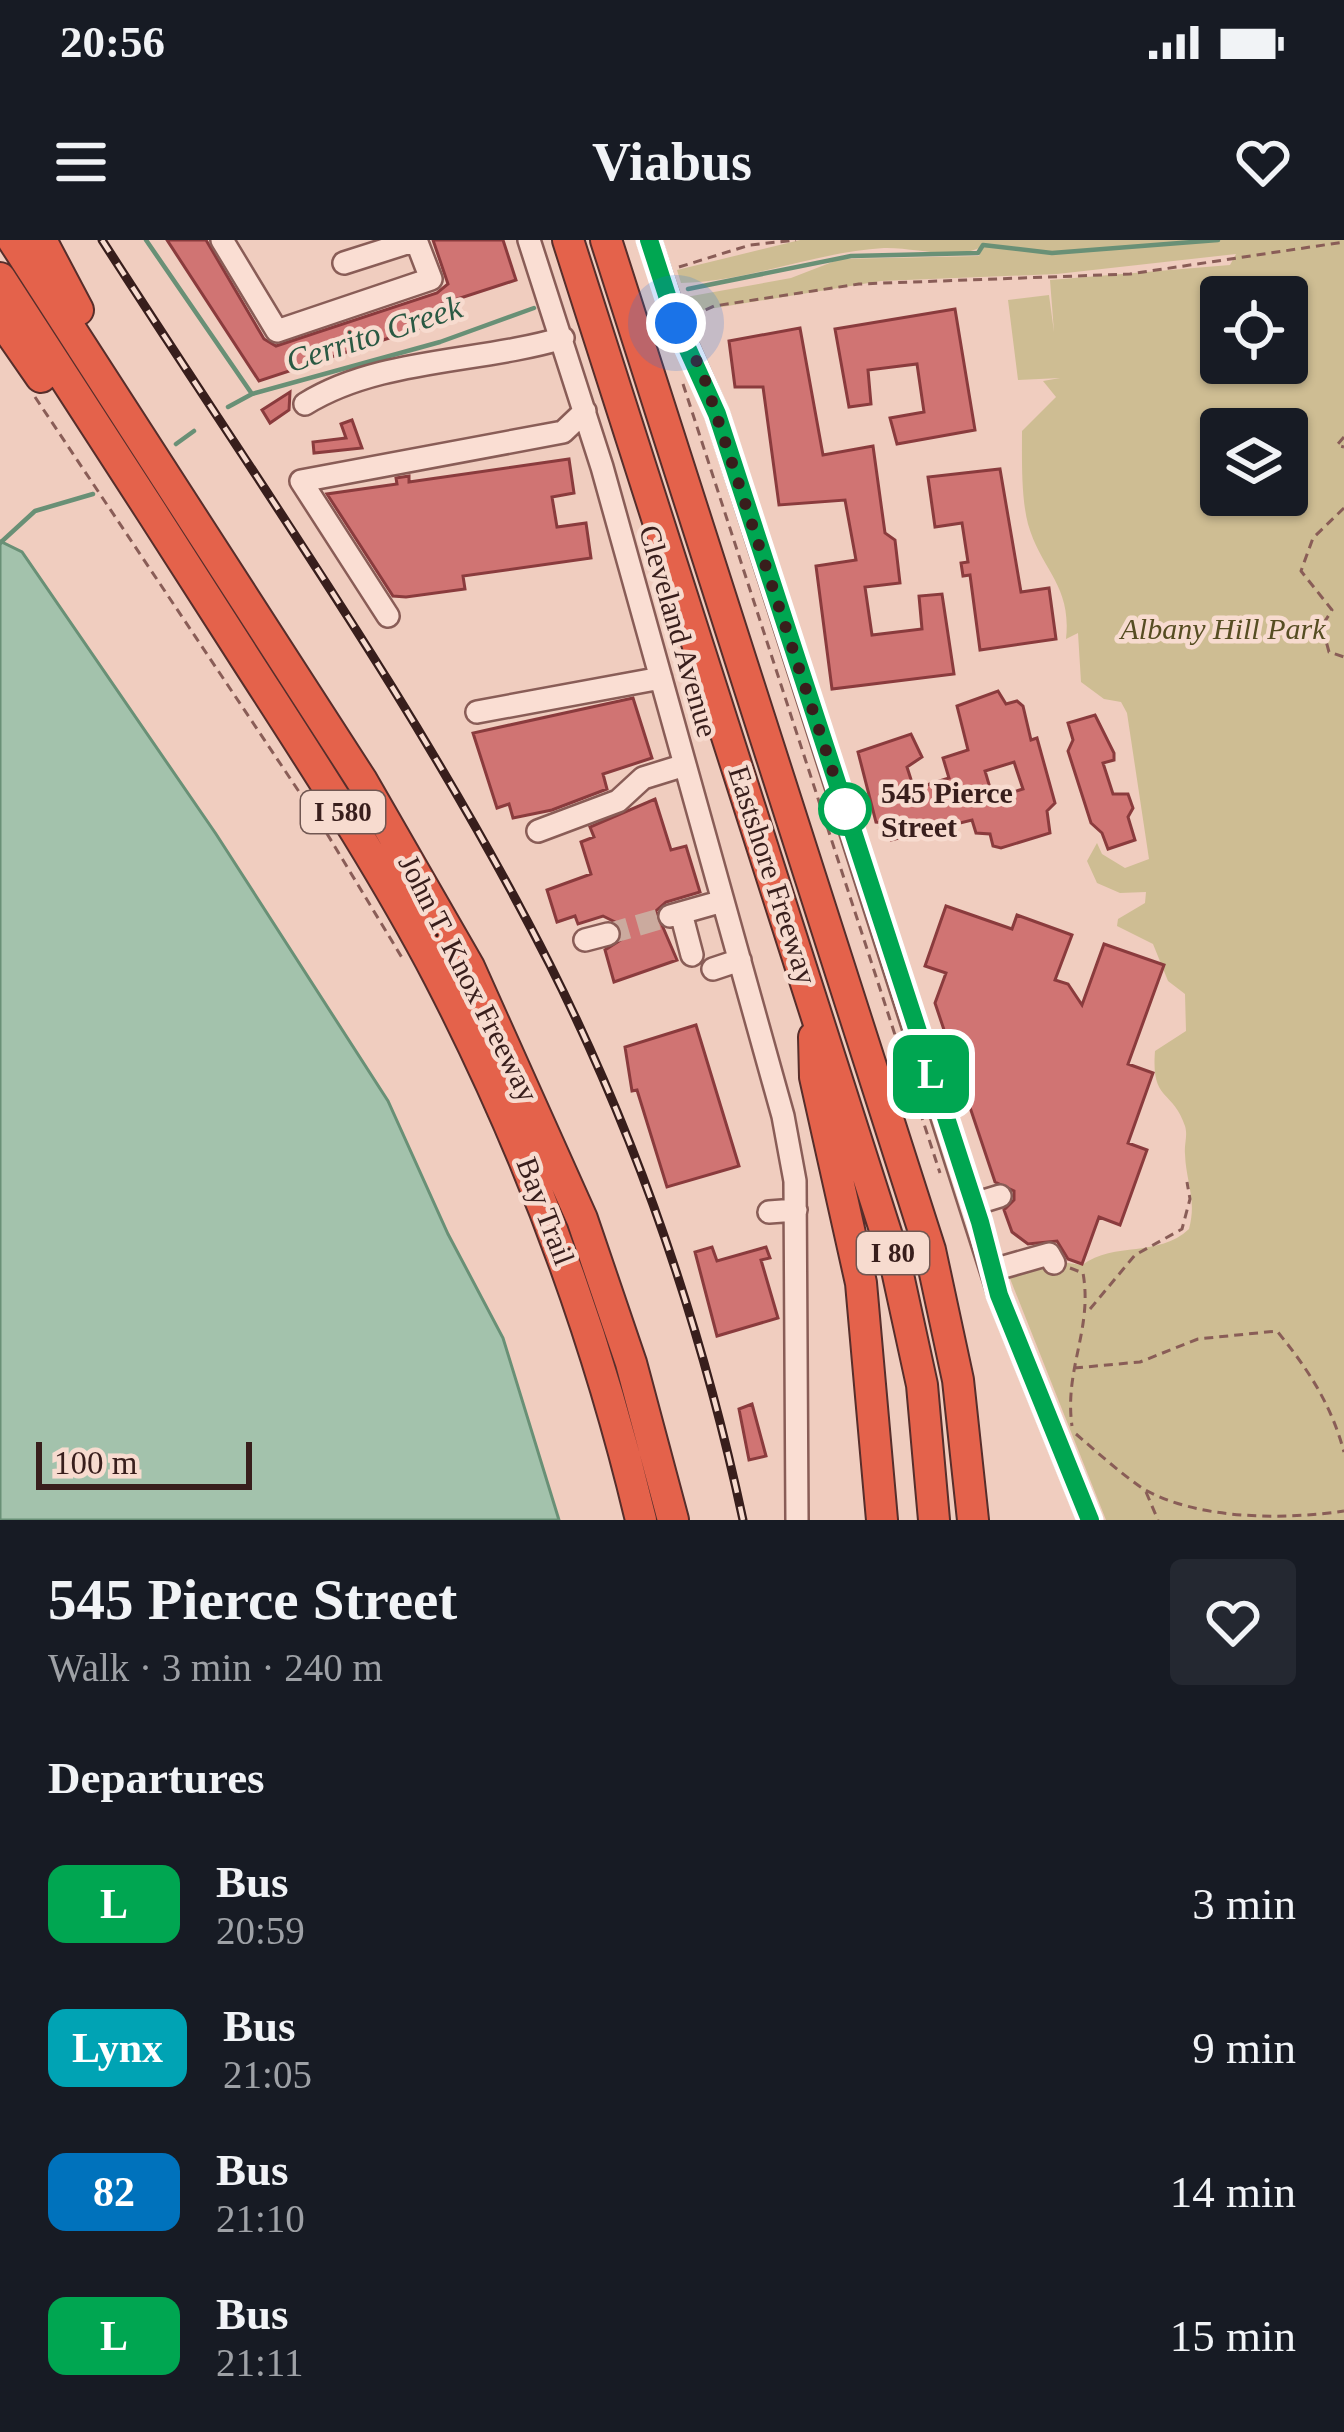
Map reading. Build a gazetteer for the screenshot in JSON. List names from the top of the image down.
{
  "streets": {
    "highway": [
      "I 580",
      "Eastshore Freeway",
      "John T. Knox Freeway",
      "I 80"
    ],
    "street": ["Cleveland Avenue"]
  },
  "water": ["Cerrito Creek"],
  "parks": ["Albany Hill Park"],
  "places": ["545 Pierce Street"],
  "lines": ["bus line L"],
  "scale_bar": "100 m",
  "page": {
    "status": "20:56",
    "header": "Viabus",
    "on_map": "L",
    "scale": "100 m",
    "heading": [
      ["545 Pierce Street", "Walk · 3 min · 240 m"],
      "Departures"
    ],
    "list": [
      {
        "mark": "L",
        "name": "Bus",
        "note": "20:59",
        "value": "3 min"
      },
      {
        "mark": "Lynx",
        "name": "Bus",
        "note": "21:05",
        "value": "9 min"
      },
      {
        "mark": "82",
        "name": "Bus",
        "note": "21:10",
        "value": "14 min"
      },
      {
        "mark": "L",
        "name": "Bus",
        "note": "21:11",
        "value": "15 min"
      }
    ]
  }
}
